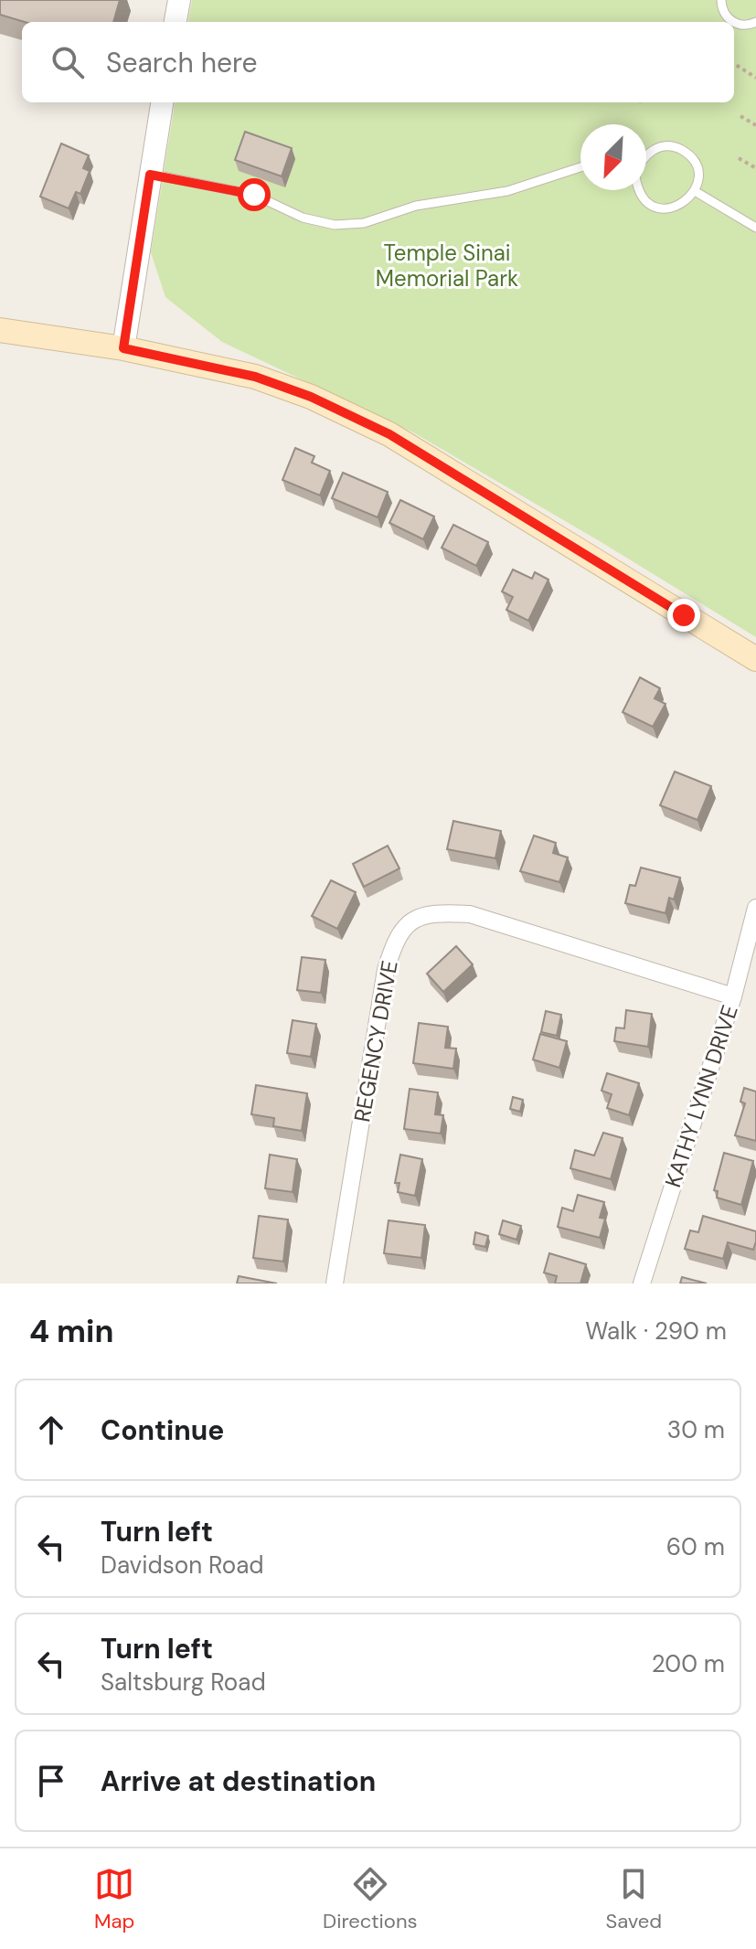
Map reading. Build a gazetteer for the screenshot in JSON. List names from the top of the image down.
{
  "streets": {
    "street": ["REGENCY DRIVE", "KATHY LYNN DRIVE"]
  },
  "crossings": [
    ["REGENCY DRIVE", "KATHY LYNN DRIVE"]
  ],
  "parks": ["Temple Sinai Memorial Park"],
  "north": "bottom left",
  "page": {
    "search": "Search here",
    "heading": ["4 min", "Walk · 290 m"],
    "list": [
      ["Continue", "30 m"],
      ["Turn left", "Davidson Road", "60 m"],
      ["Turn left", "Saltsburg Road", "200 m"],
      "Arrive at destination"
    ],
    "nav": ["Map", "Directions", "Saved"]
  }
}
